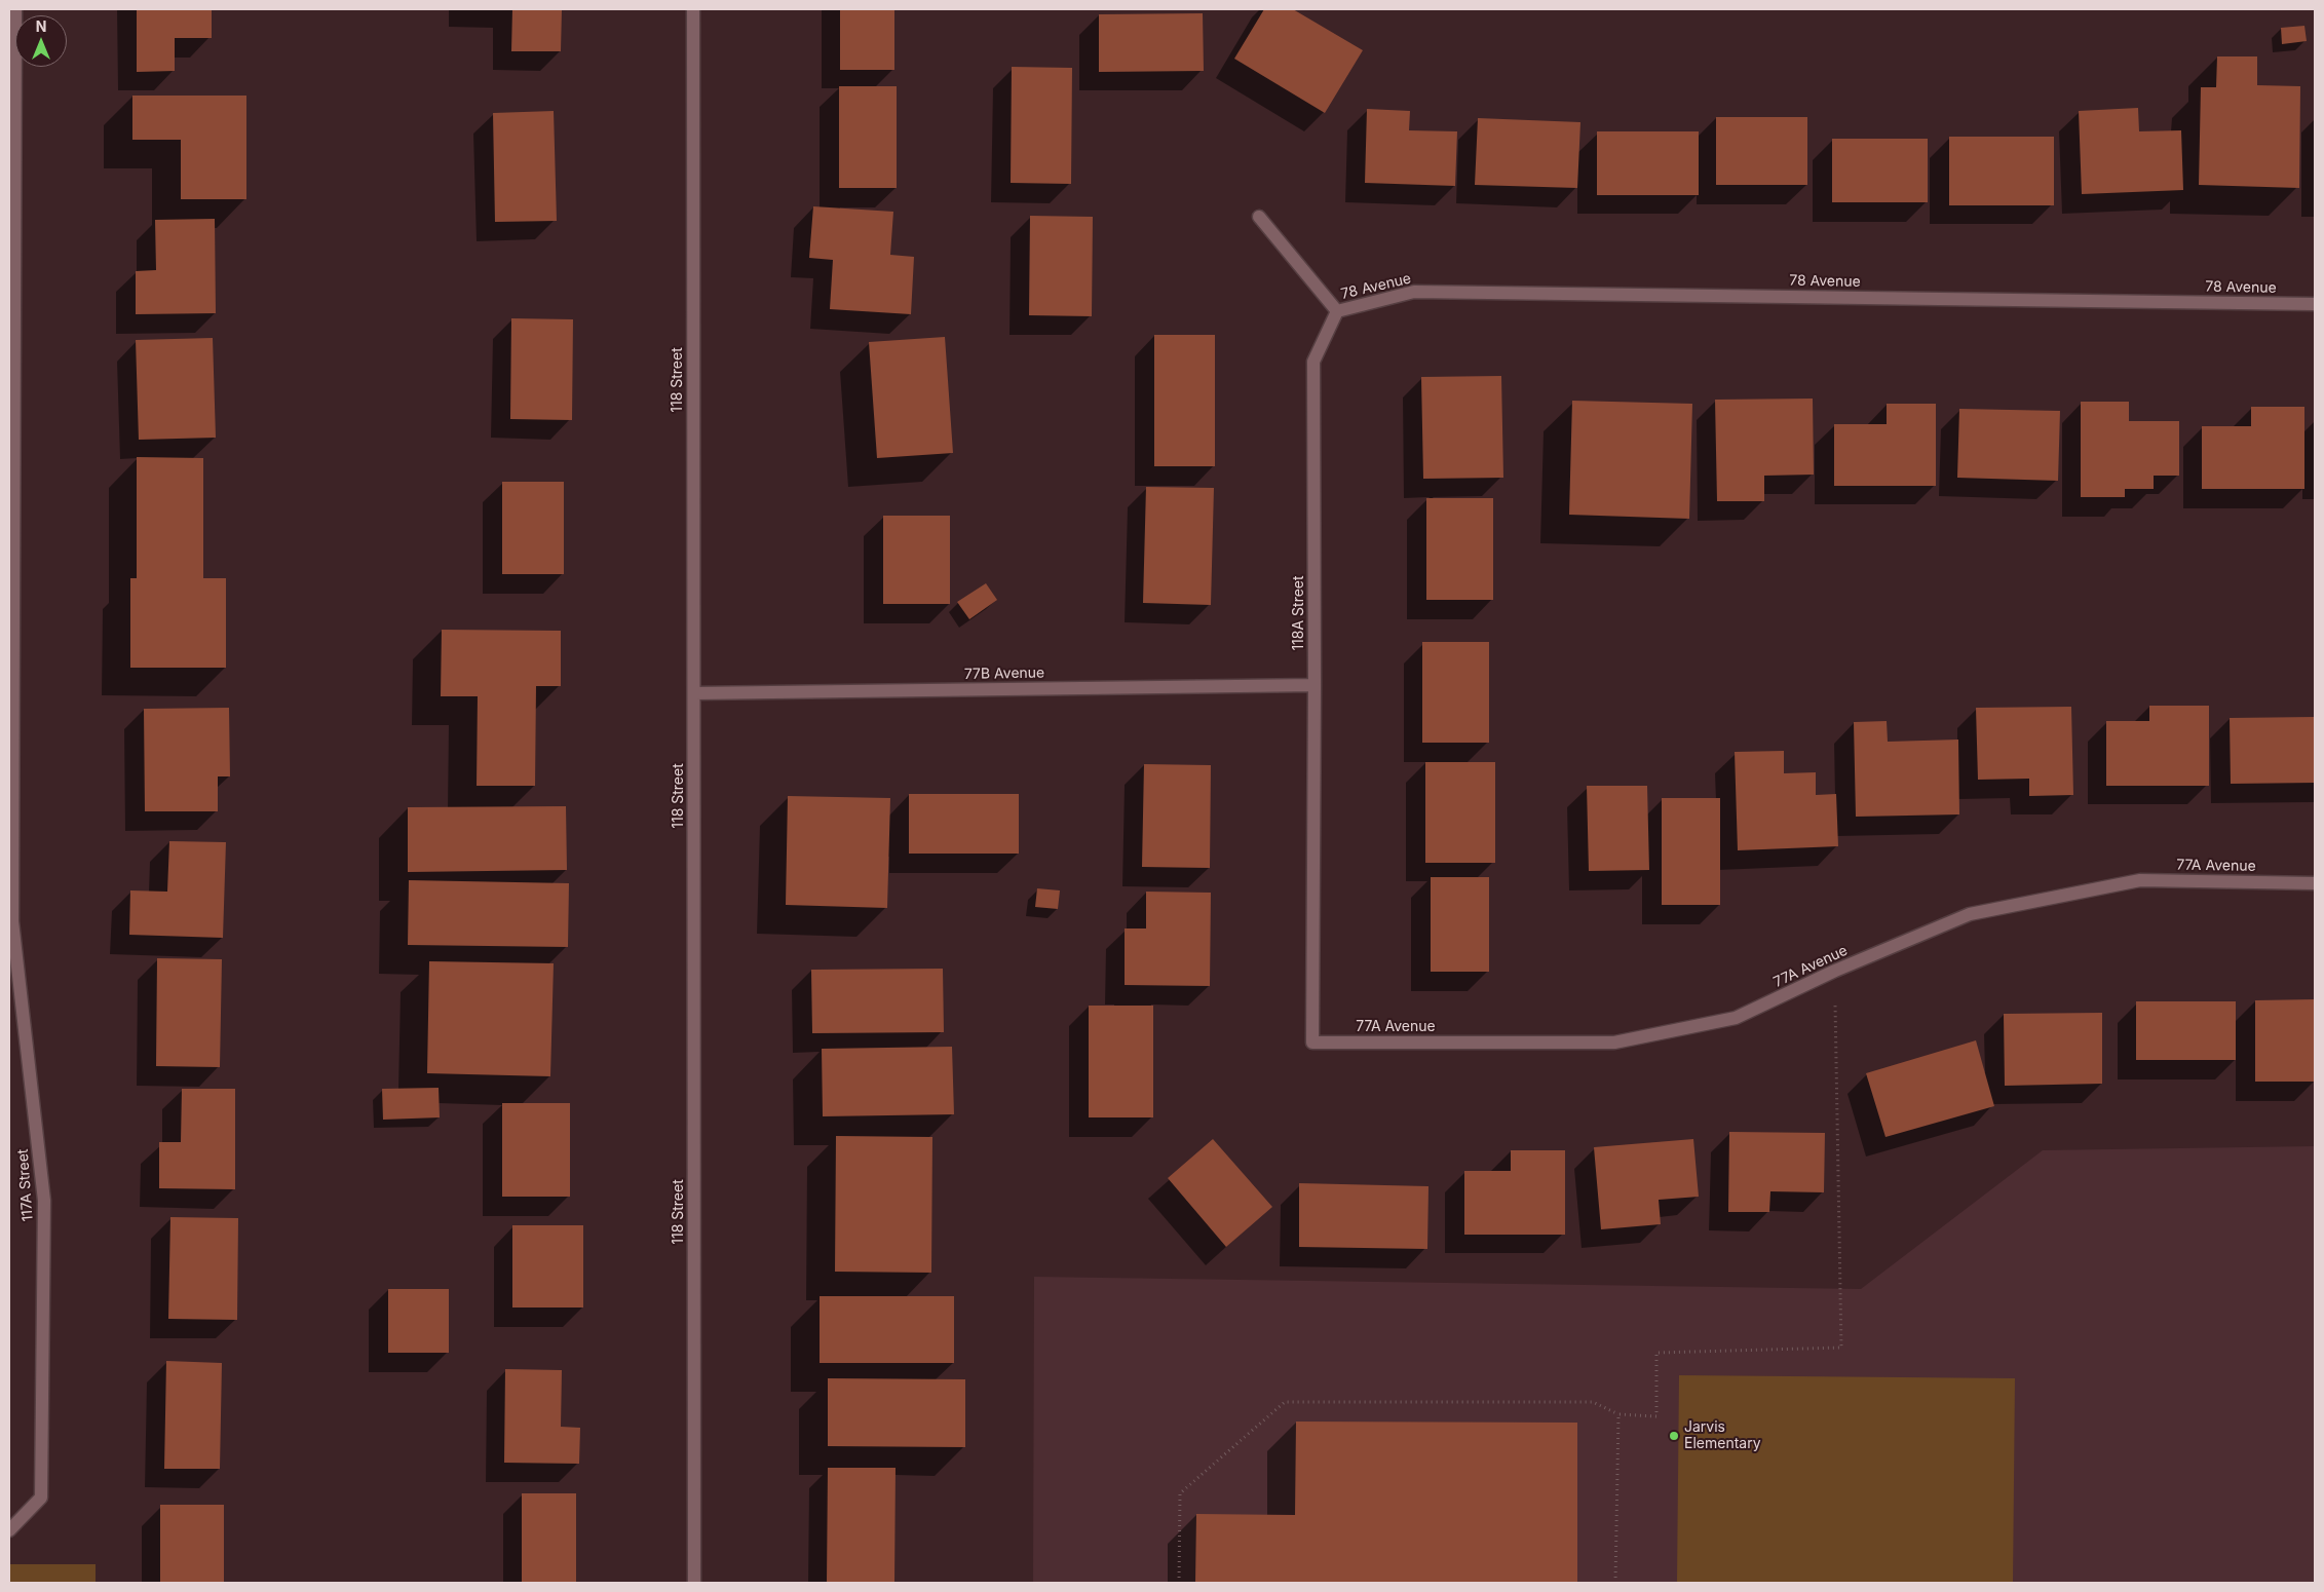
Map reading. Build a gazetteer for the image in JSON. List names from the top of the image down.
{
  "streets": {
    "street": [
      "78 Avenue",
      "118 Street",
      "118A Street",
      "77B Avenue",
      "77A Avenue",
      "117A Street"
    ]
  },
  "crossings": [
    ["78 Avenue", "118A Street"],
    ["118 Street", "77B Avenue"],
    ["118A Street", "77B Avenue"],
    ["118A Street", "77A Avenue"]
  ],
  "places": ["Jarvis Elementary"],
  "north": "top"
}
